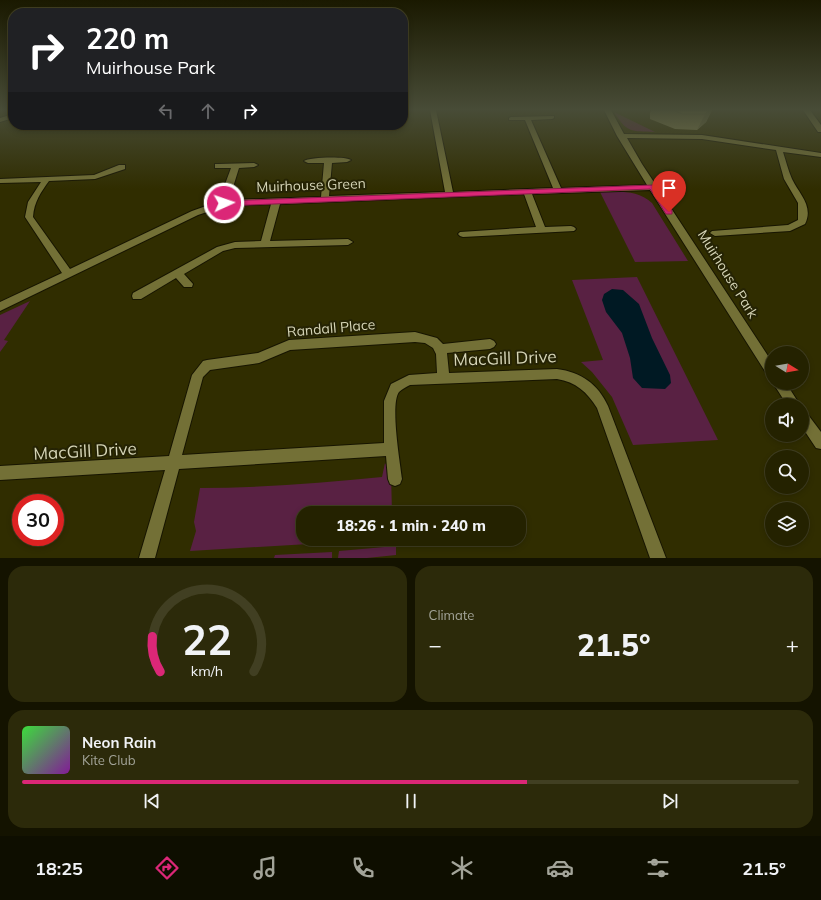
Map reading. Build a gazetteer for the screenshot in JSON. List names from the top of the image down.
{
  "streets": {
    "street": [
      "Muirhouse Green",
      "Muirhouse Park",
      "Randall Place",
      "MacGill Drive"
    ]
  },
  "crossings": [
    ["Muirhouse Green", "Muirhouse Park"],
    ["Randall Place", "MacGill Drive"]
  ],
  "north": "right",
  "page": {
    "turn": ["220 m", "Muirhouse Park"],
    "limit": "30",
    "trip": "18:26 · 1 min · 240 m",
    "tile": "Climate",
    "heat": ["−", "21.5°", "+"],
    "song": ["Neon Rain", "Kite Club"],
    "tabs": ["18:25", "21.5°"],
    "gauge": ["22", "km/h"]
  }
}
